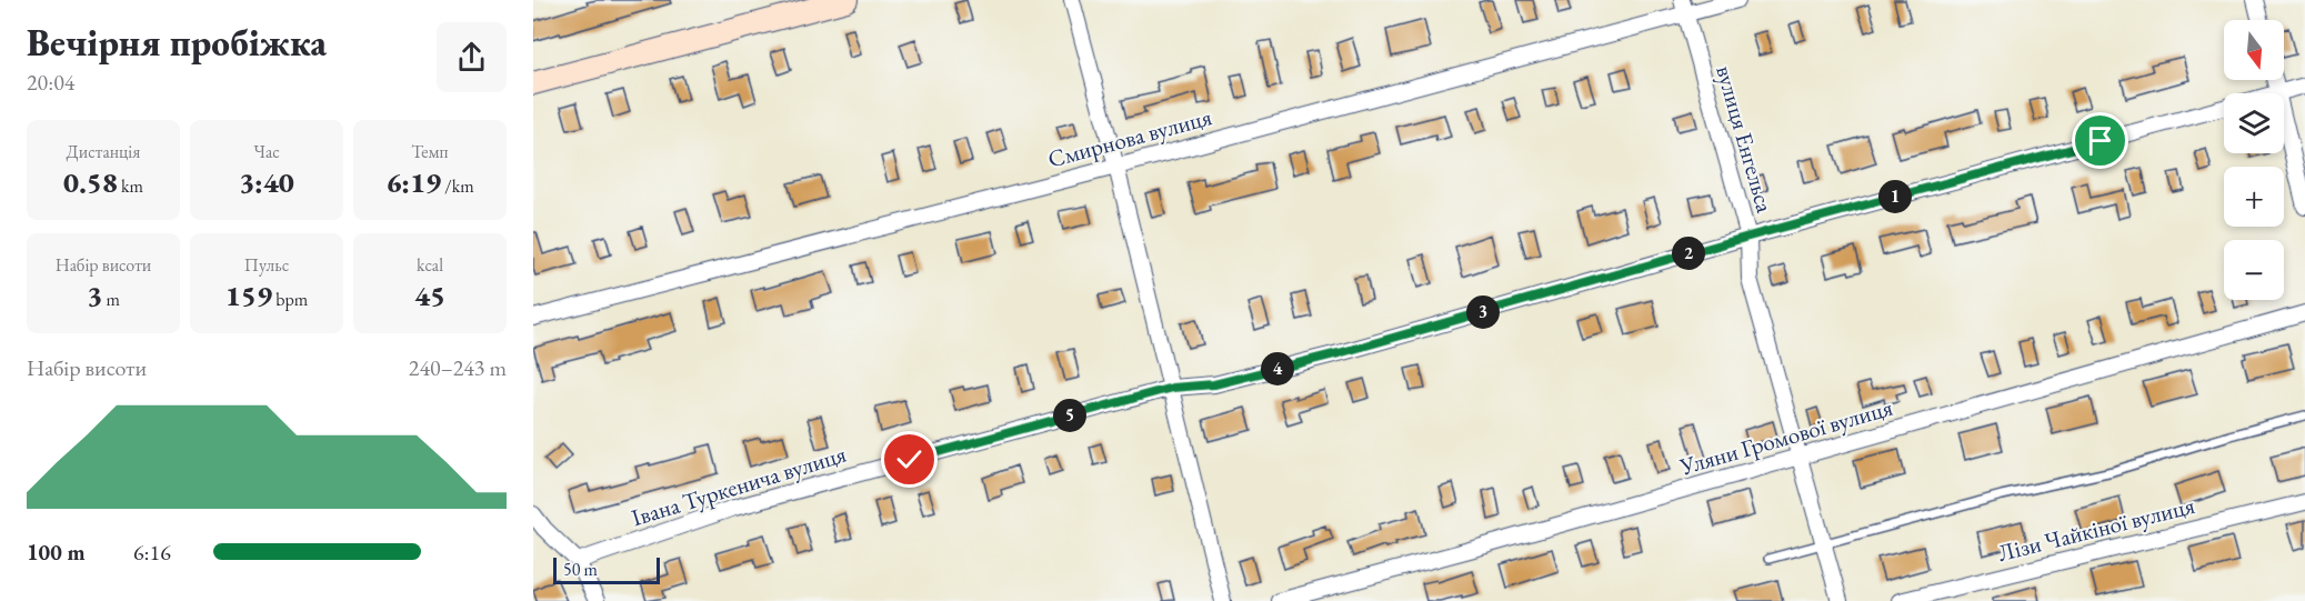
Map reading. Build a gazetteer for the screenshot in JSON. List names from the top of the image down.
{
  "streets": {
    "street": [
      "Смирнова вулиця",
      "вулиця Енгельса",
      "Уляни Громової вулиця",
      "Івана Туркенича вулиця",
      "Лізи Чайкіної вулиця"
    ]
  },
  "crossings": [
    ["Смирнова вулиця", "вулиця Енгельса"],
    ["вулиця Енгельса", "Уляни Громової вулиця"],
    ["вулиця Енгельса", "Івана Туркенича вулиця"]
  ],
  "scale_bar": "50 m",
  "north": "bottom",
  "page": {
    "heading": ["Вечірня пробіжка", "20:04"],
    "map_buttons": ["+", "−"],
    "stats": [
      ["Дистанція", "0.58 km"],
      ["Час", "3:40"],
      ["Темп", "6:19 /km"],
      ["Набір висоти", "3 m"],
      ["Пульс", "159 bpm"],
      ["kcal", "45"]
    ],
    "pins": [
      "1",
      "2",
      "3",
      "4",
      "5"
    ],
    "chart": ["Набір висоти", "240–243 m"],
    "list": [
      {
        "name": "100 m",
        "note": "6:16"
      }
    ],
    "scale": "50 m"
  }
}
